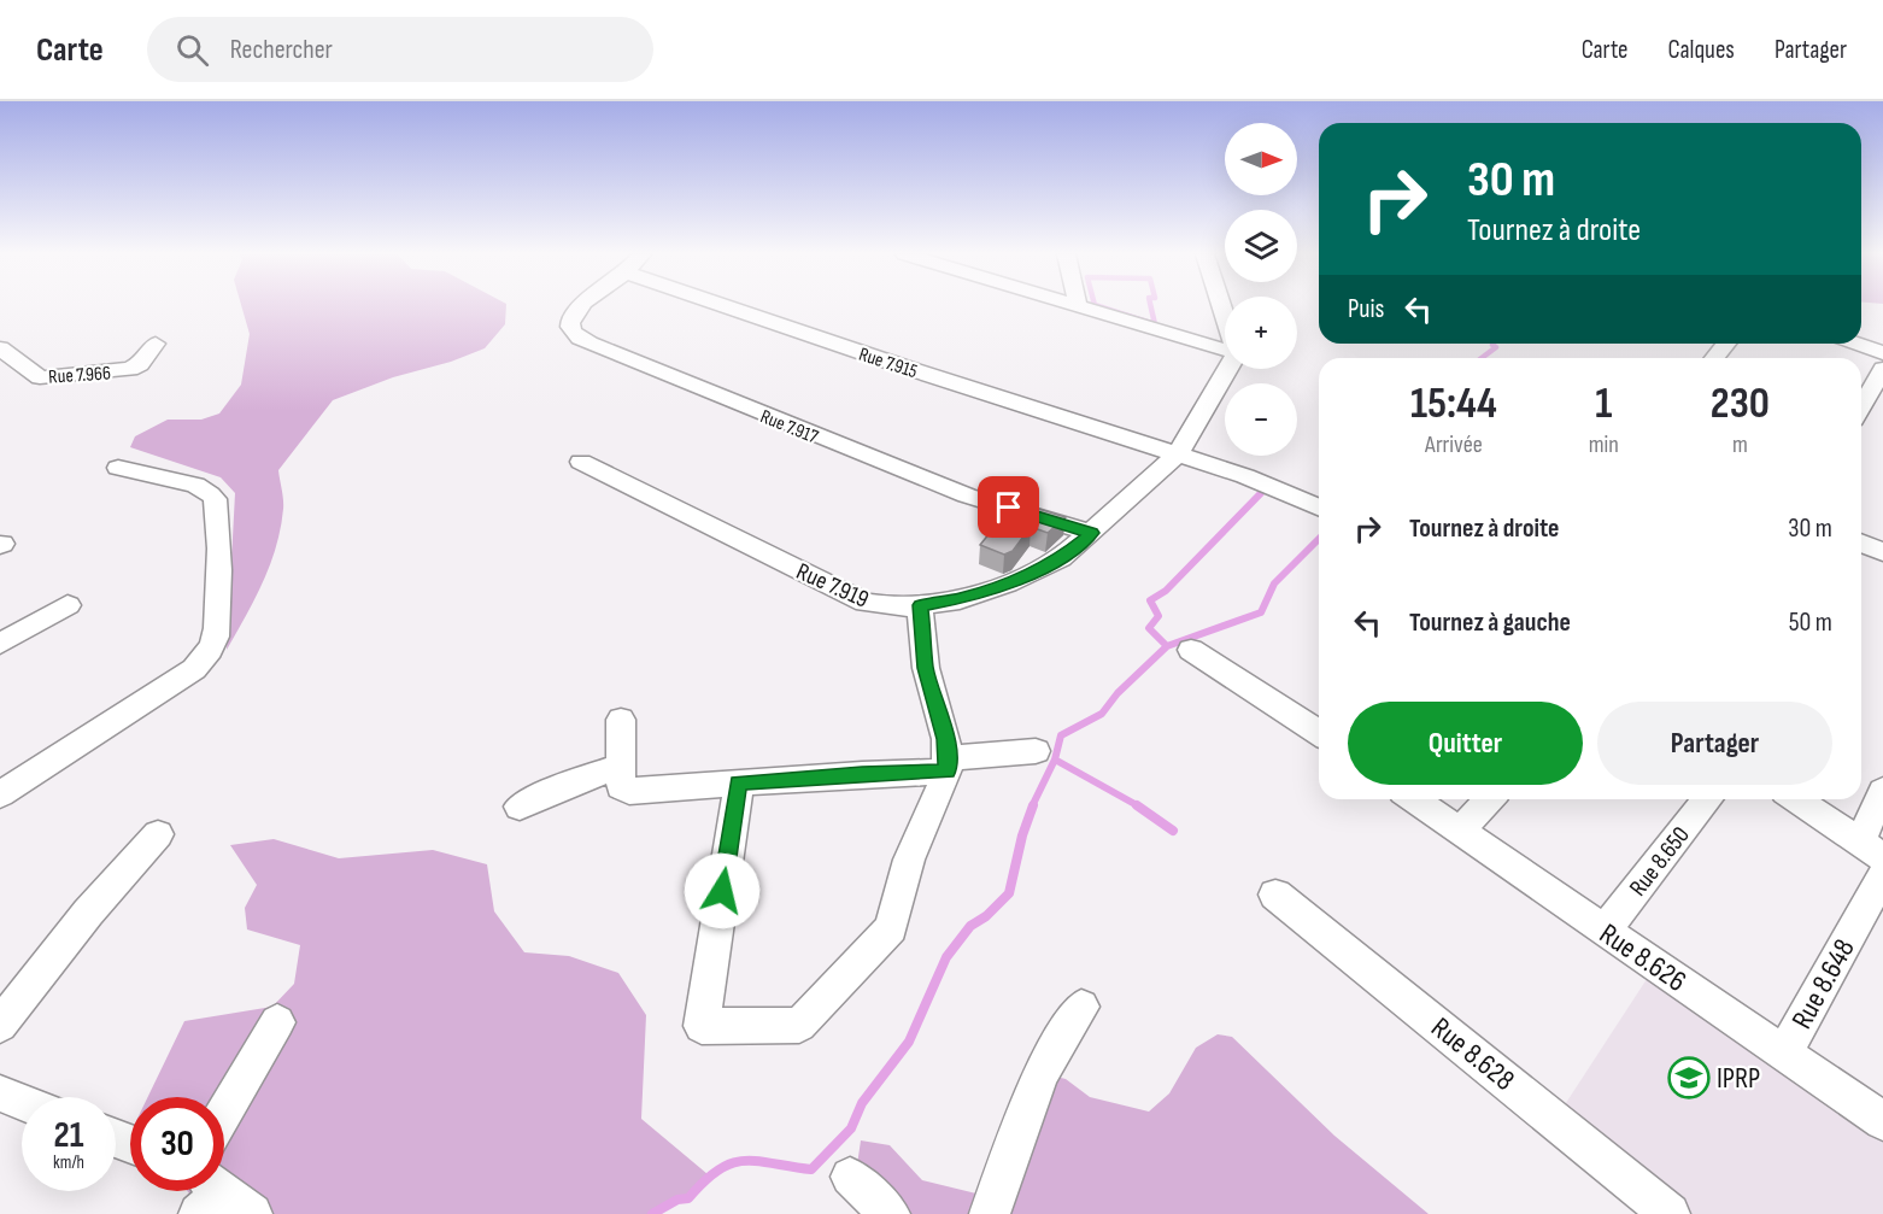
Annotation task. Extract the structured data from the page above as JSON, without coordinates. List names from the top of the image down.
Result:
{
  "streets": {
    "street": [
      "Rue 7.915",
      "Rue 7.966",
      "Rue 7.917",
      "Rue 7.919",
      "Rue 8.650",
      "Rue 8.626",
      "Rue 8.648",
      "Rue 8.628"
    ]
  },
  "crossings": [
    ["Rue 7.915", "Rue 7.919"],
    ["Rue 7.917", "Rue 7.919"],
    ["Rue 8.650", "Rue 8.626"],
    ["Rue 8.626", "Rue 8.648"]
  ],
  "places": {
    "school or university": ["IPRP"]
  },
  "north": "right",
  "page": {
    "header": "Carte",
    "search": "Rechercher",
    "nav": ["Carte", "Calques", "Partager"],
    "map_buttons": ["+", "−"],
    "turn": ["30 m", "Tournez à droite"],
    "then": "Puis",
    "eta": [
      "15:44",
      "Arrivée",
      "1",
      "min",
      "230",
      "m"
    ],
    "list": [
      {
        "name": "Tournez à droite",
        "value": "30 m"
      },
      {
        "name": "Tournez à gauche",
        "value": "50 m"
      }
    ],
    "buttons": ["Quitter", "Partager"],
    "speed": "21 km/h",
    "limit": "30"
  }
}
